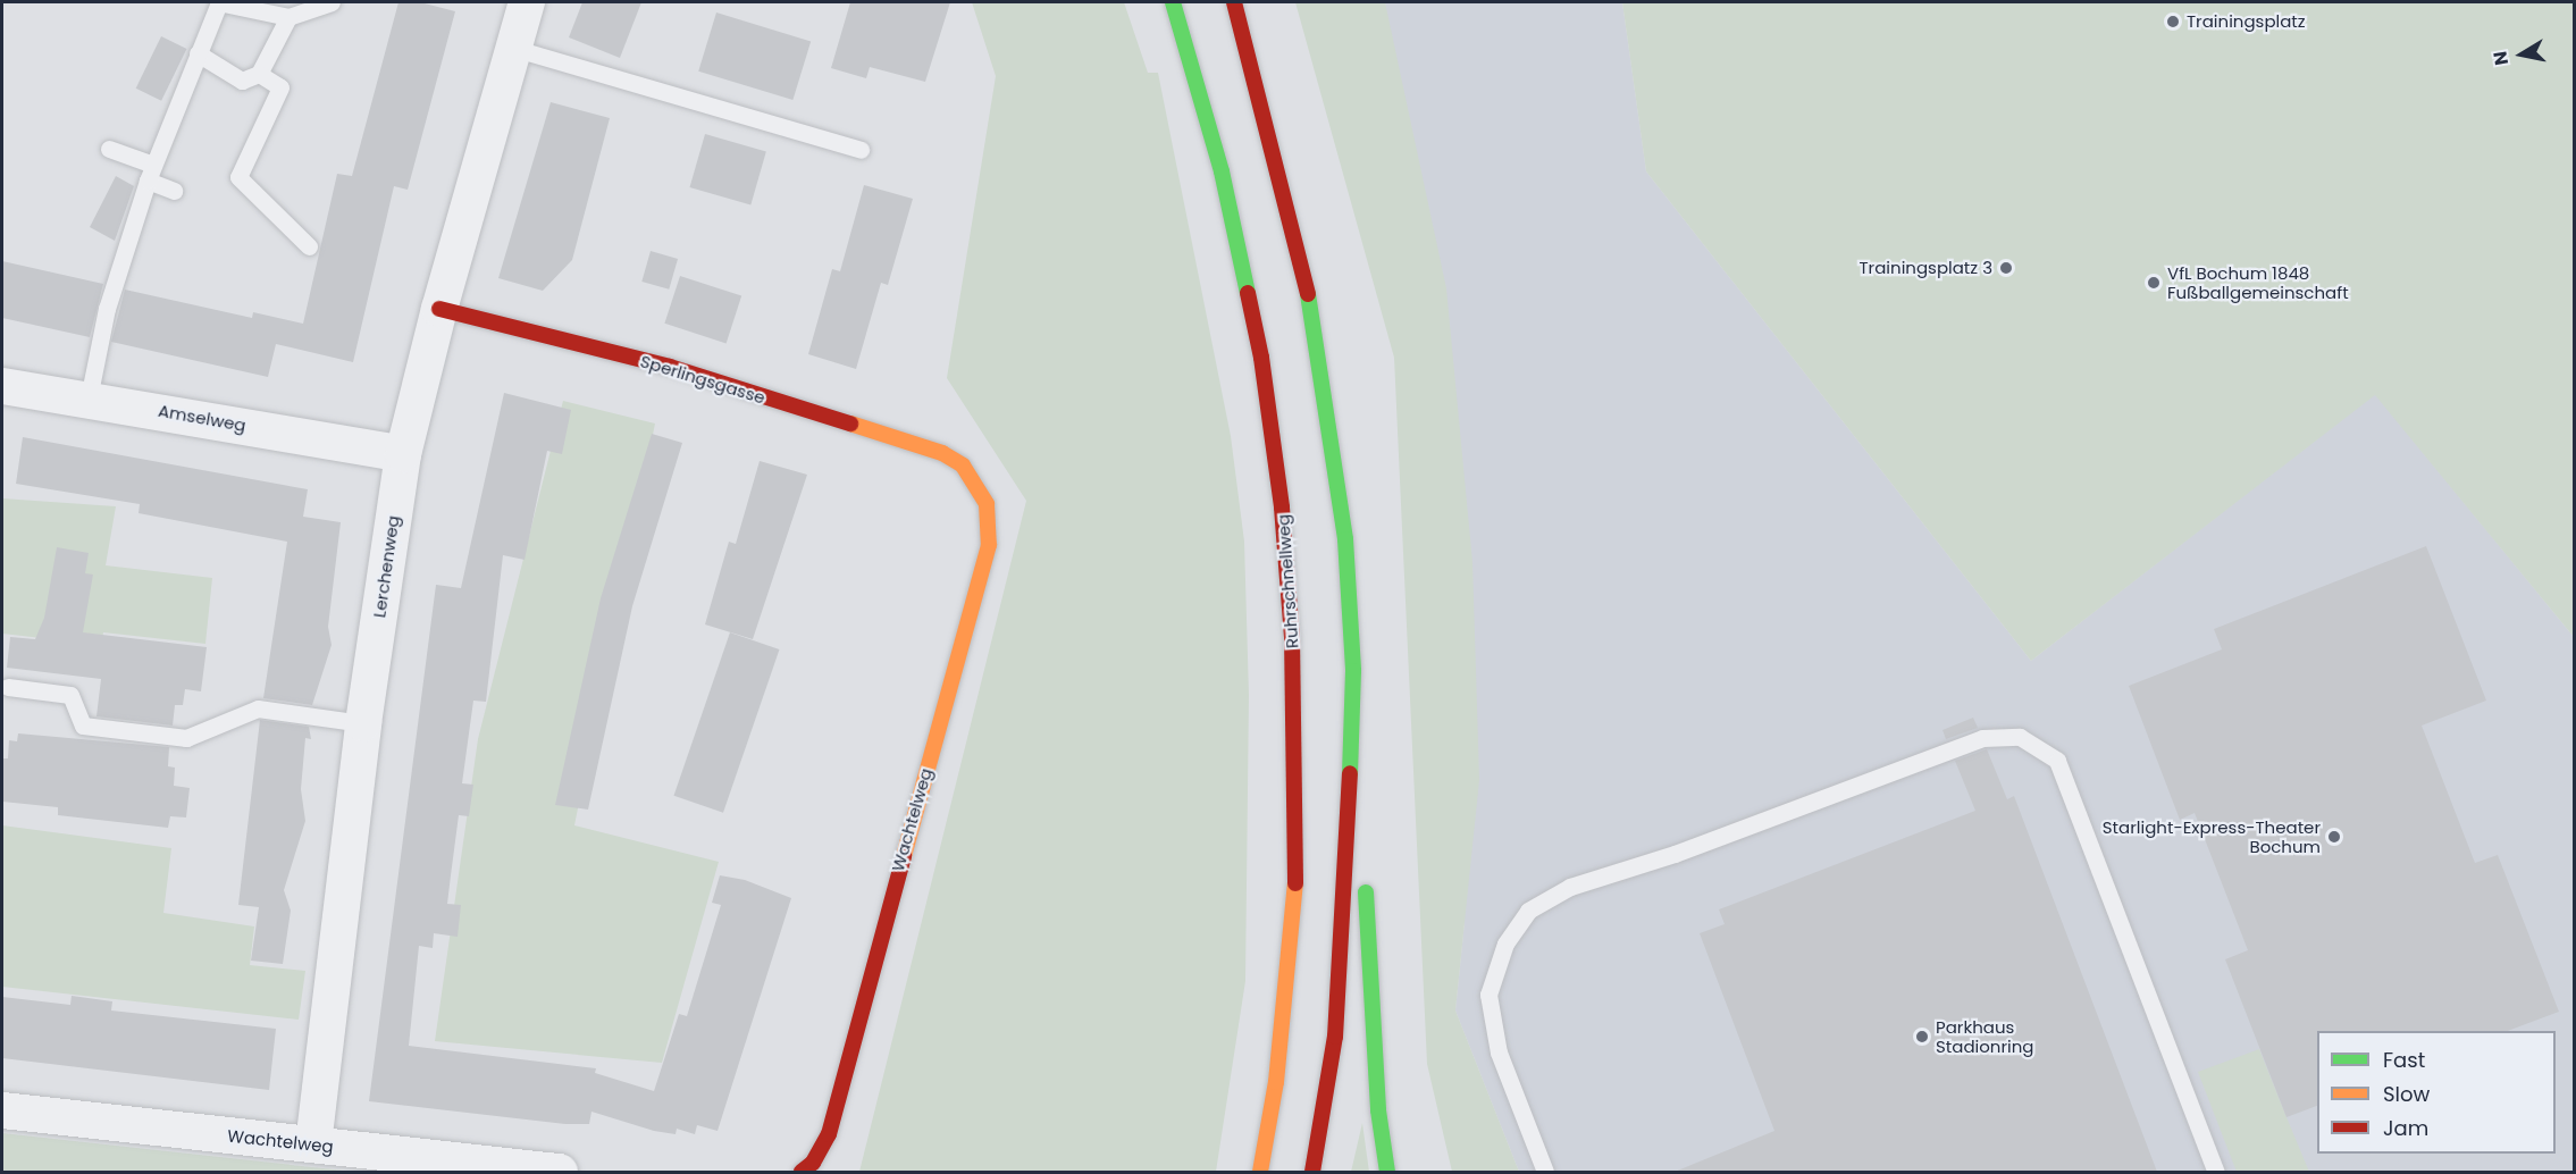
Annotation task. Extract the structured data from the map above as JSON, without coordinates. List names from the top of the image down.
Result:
{
  "streets": {
    "main road": ["Sperlingsgasse", "Ruhrschnellweg", "Wachtelweg"],
    "street": ["Amselweg", "Lerchenweg"]
  },
  "crossings": [
    ["Sperlingsgasse", "Lerchenweg"],
    ["Sperlingsgasse", "Wachtelweg"],
    ["Amselweg", "Lerchenweg"],
    ["Lerchenweg", "Wachtelweg"]
  ],
  "places": [
    "Trainingsplatz",
    "Trainingsplatz 3",
    "VfL Bochum 1848 Fußballgemeinschaft",
    "Starlight-Express-Theater Bochum",
    "Parkhaus Stadionring"
  ],
  "legend": ["Fast", "Slow", "Jam"],
  "north": "left"
}
